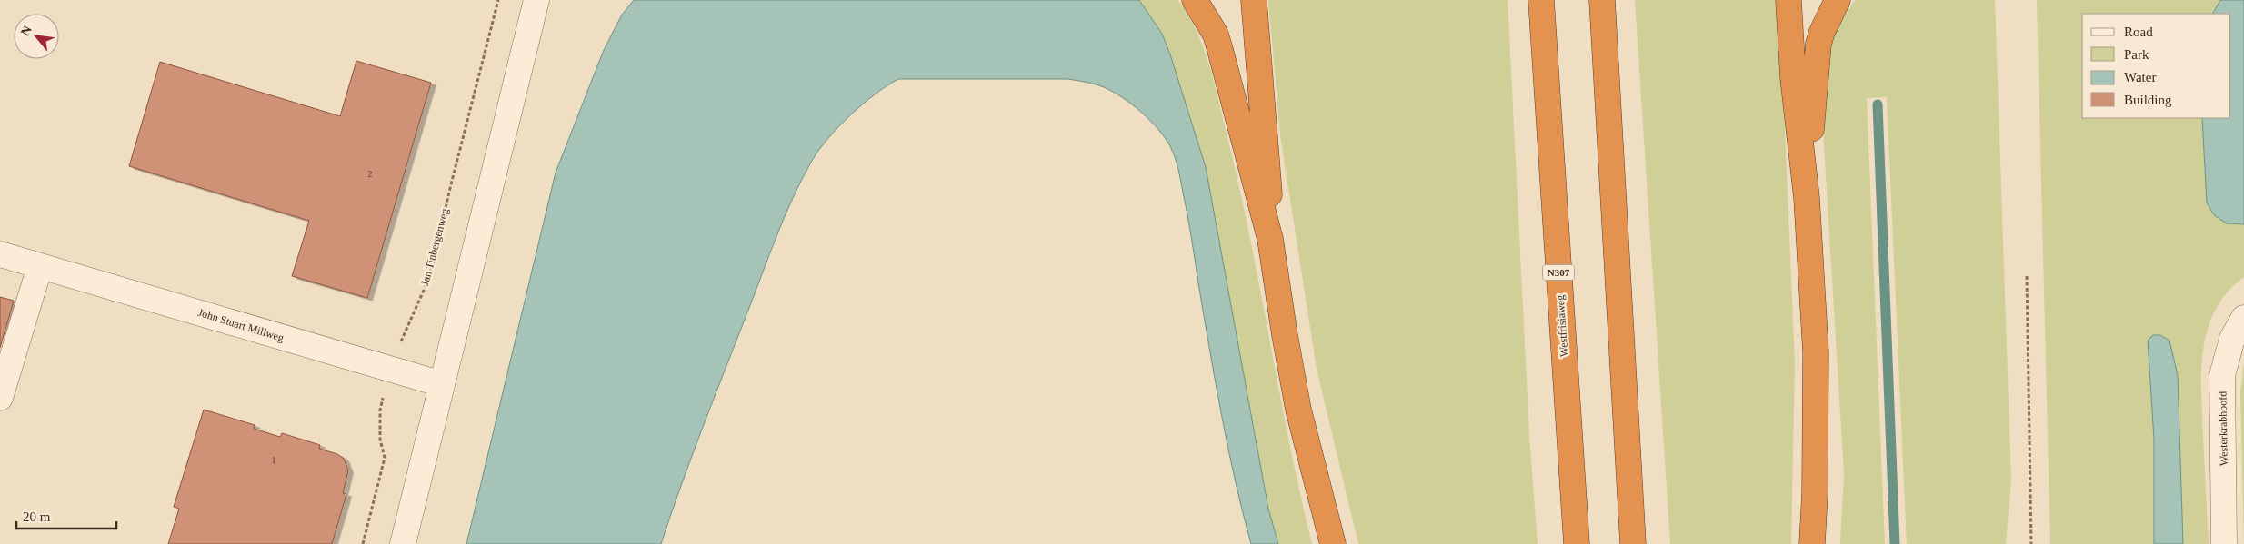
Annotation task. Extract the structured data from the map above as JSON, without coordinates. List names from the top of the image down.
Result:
{
  "streets": {
    "highway": ["N307", "Westfrisiaweg"],
    "street": ["John Stuart Millweg", "Westerkrabhoofd"],
    "path": ["Jan Tinbergenweg"]
  },
  "crossings": [
    ["Jan Tinbergenweg", "John Stuart Millweg"]
  ],
  "house_numbers": ["2", "1"],
  "legend": [
    "Road",
    "Park",
    "Water",
    "Building"
  ],
  "scale_bar": "20 m",
  "north": "top left"
}
